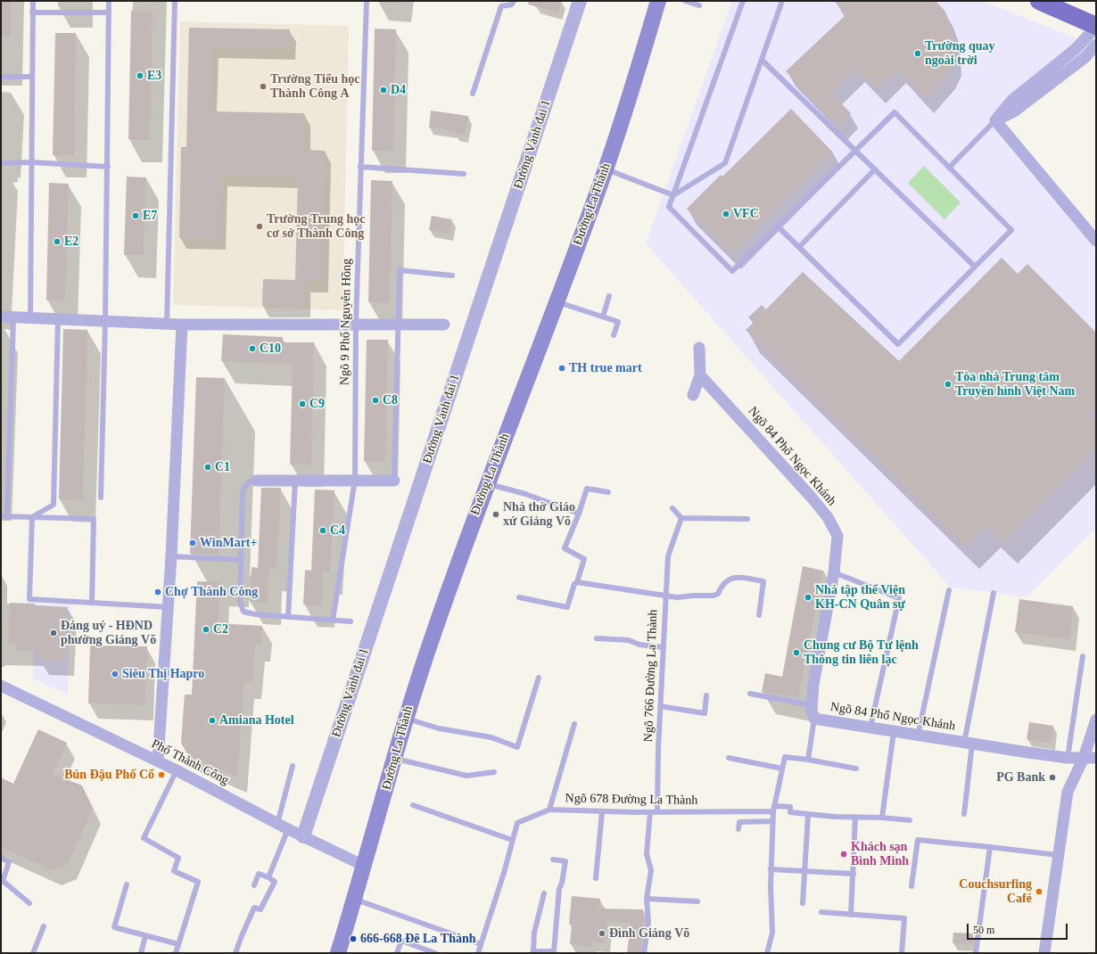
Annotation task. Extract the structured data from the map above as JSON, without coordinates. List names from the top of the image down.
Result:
{
  "streets": {
    "main road": ["Đường La Thành"],
    "street": ["Đường Vành đai 1", "Ngõ 84 Phố Ngọc Khánh", "Phố Thành Công"],
    "lane": ["Ngõ 9 Phố Nguyên Hồng", "Ngõ 766 Đường La Thành", "Ngõ 678 Đường La Thành"]
  },
  "crossings": [
    ["Đường Vành đai 1", "Phố Thành Công"],
    ["Đường La Thành", "Phố Thành Công"],
    ["Ngõ 766 Đường La Thành", "Ngõ 678 Đường La Thành"]
  ],
  "places": [
    "Trường quay ngoài trời",
    "E3",
    "Trường Tiểu học Thành Công A",
    "D4",
    "VFC",
    "E7",
    "Trường Trung học cơ sở Thành Công",
    "E2",
    "C10",
    "TH true mart",
    "Tòa nhà Trung tâm Truyền hình Việt Nam",
    "C8",
    "C9",
    "C1",
    "Nhà thờ Giáo xứ Giảng Võ",
    "C4",
    "WinMart+",
    "Chợ Thành Công",
    "Nhà tập thể Viện KH-CN Quân sự",
    "C2",
    "Đảng uỷ - HĐND phường Giảng Võ",
    "Chung cư Bộ Tư lệnh Thông tin liên lạc",
    "Siêu Thị Hapro",
    "Amiana Hotel",
    "Bún Đậu Phố Cổ",
    "PG Bank",
    "Khách sạn Bình Minh",
    "Couchsurfing Café",
    "Đình Giảng Võ",
    "666-668 Đê La Thành"
  ],
  "scale_bar": "50 m"
}
